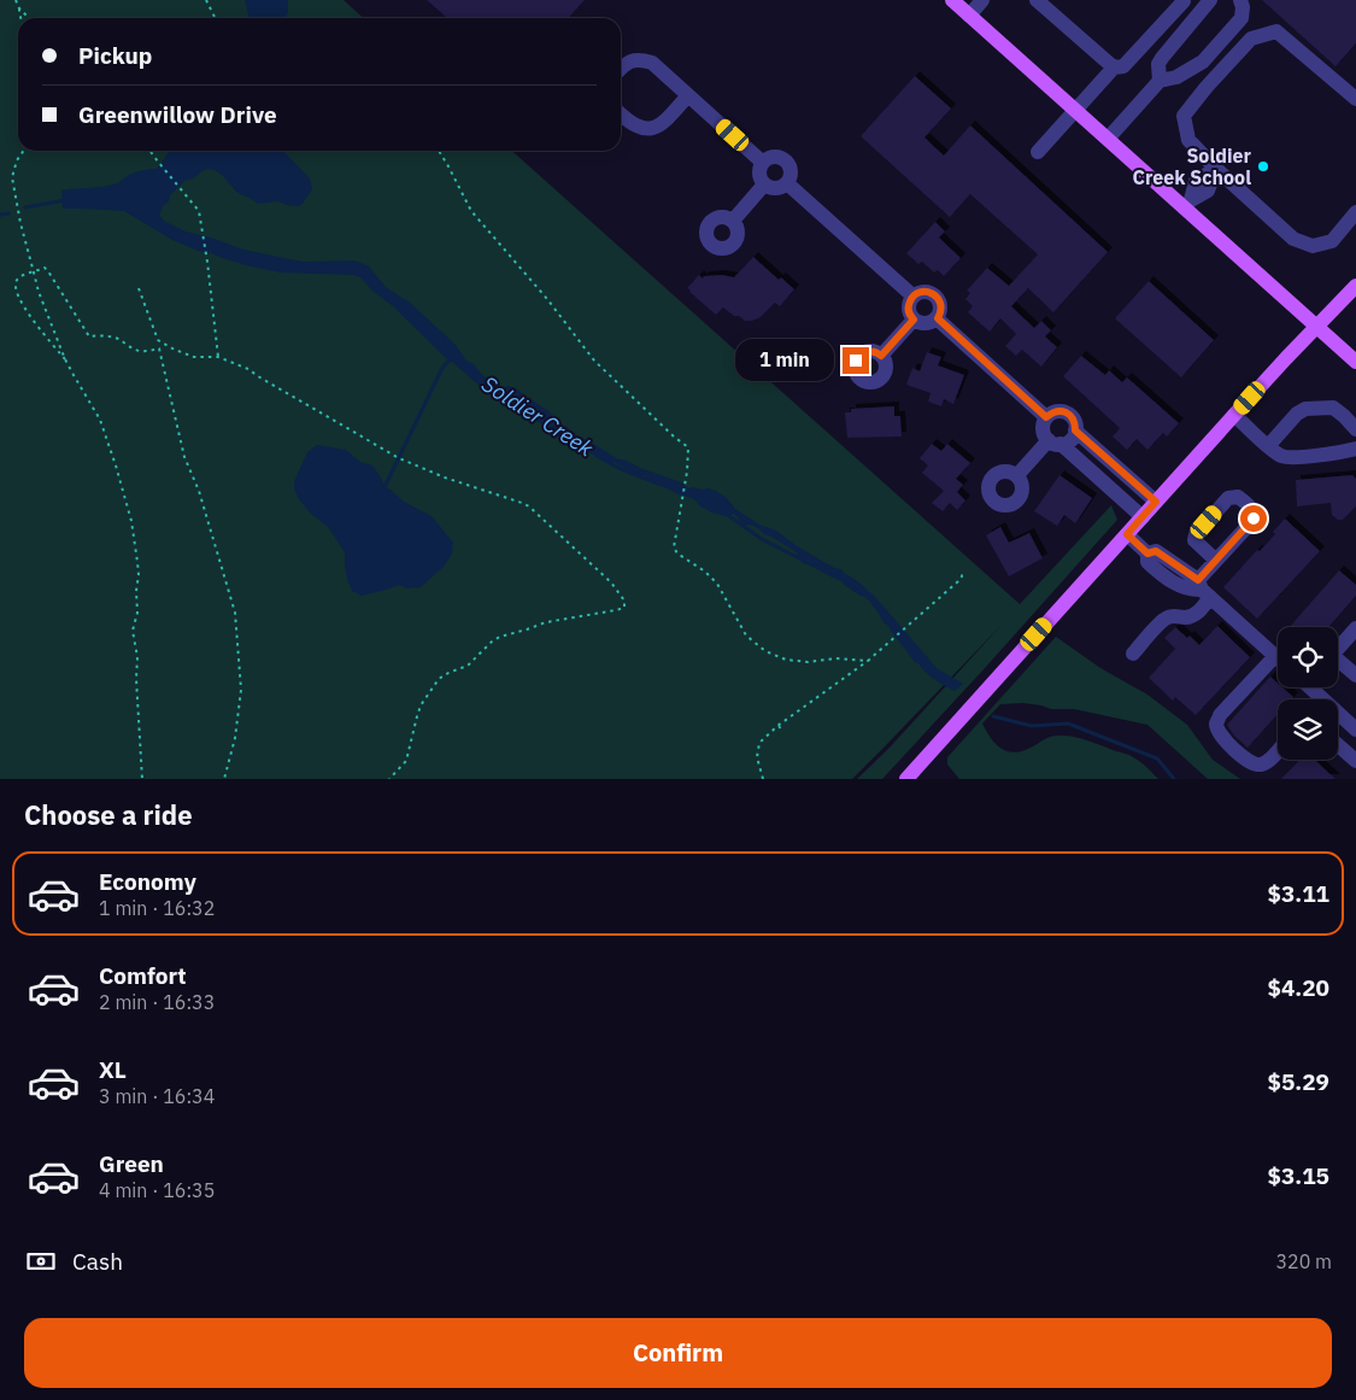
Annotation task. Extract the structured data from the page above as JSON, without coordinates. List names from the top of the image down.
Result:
{
  "water": ["Soldier Creek"],
  "places": ["Soldier Creek School"],
  "page": {
    "banner": ["Pickup", "Greenwillow Drive"],
    "bubble": "1 min",
    "heading": "Choose a ride",
    "list": [
      {
        "name": "Economy",
        "note": "1 min · 16:32",
        "value": "$3.11"
      },
      {
        "name": "Comfort",
        "note": "2 min · 16:33",
        "value": "$4.20"
      },
      {
        "name": "XL",
        "note": "3 min · 16:34",
        "value": "$5.29"
      },
      {
        "name": "Green",
        "note": "4 min · 16:35",
        "value": "$3.15"
      }
    ],
    "pay": ["Cash", "320 m"],
    "buttons": "Confirm"
  }
}
